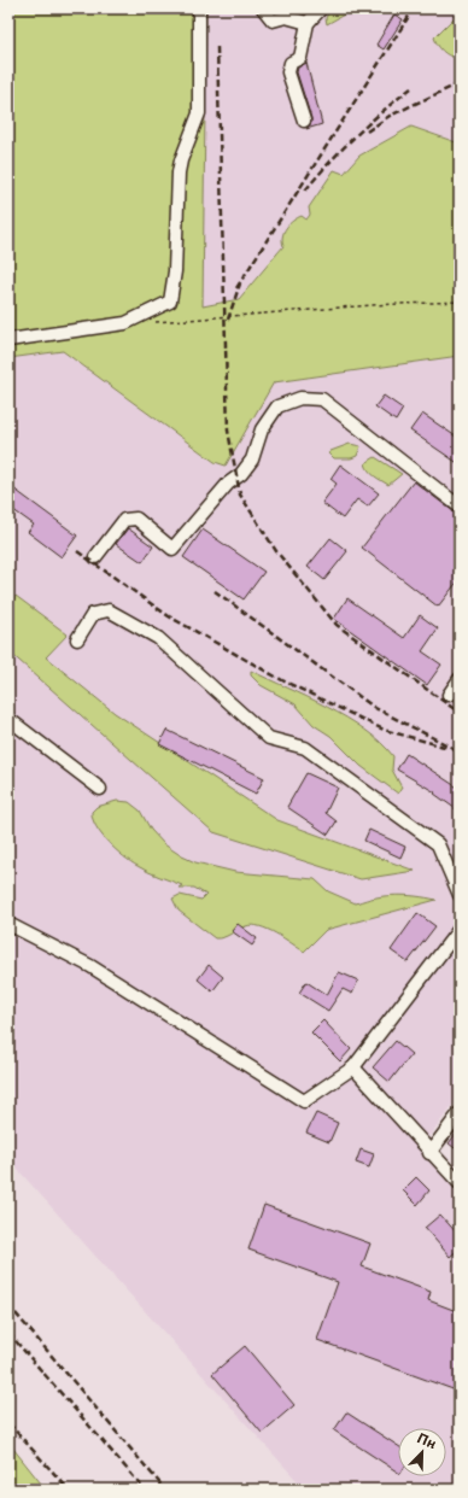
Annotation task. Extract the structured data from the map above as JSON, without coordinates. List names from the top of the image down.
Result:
{
  "north": "top right"
}
